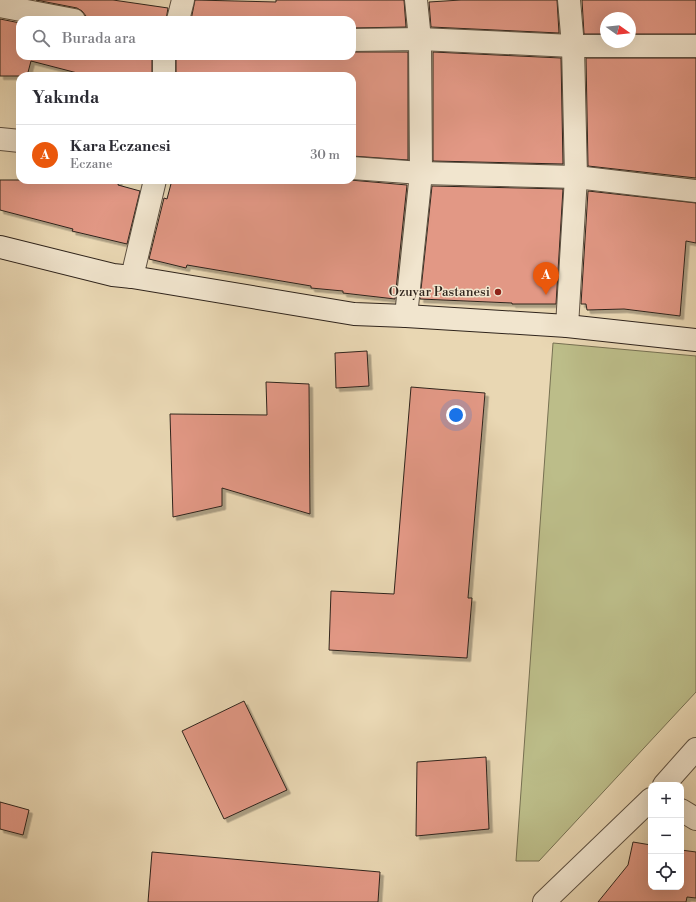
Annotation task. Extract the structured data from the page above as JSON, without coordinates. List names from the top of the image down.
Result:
{
  "places": ["Ozuyar Pastanesi"],
  "north": "right",
  "page": {
    "search": "Burada ara",
    "heading": "Yakında",
    "list": [
      {
        "mark": "A",
        "name": "Kara Eczanesi",
        "note": "Eczane",
        "value": "30 m"
      }
    ],
    "pins": "A",
    "map_buttons": ["+", "−"]
  }
}
